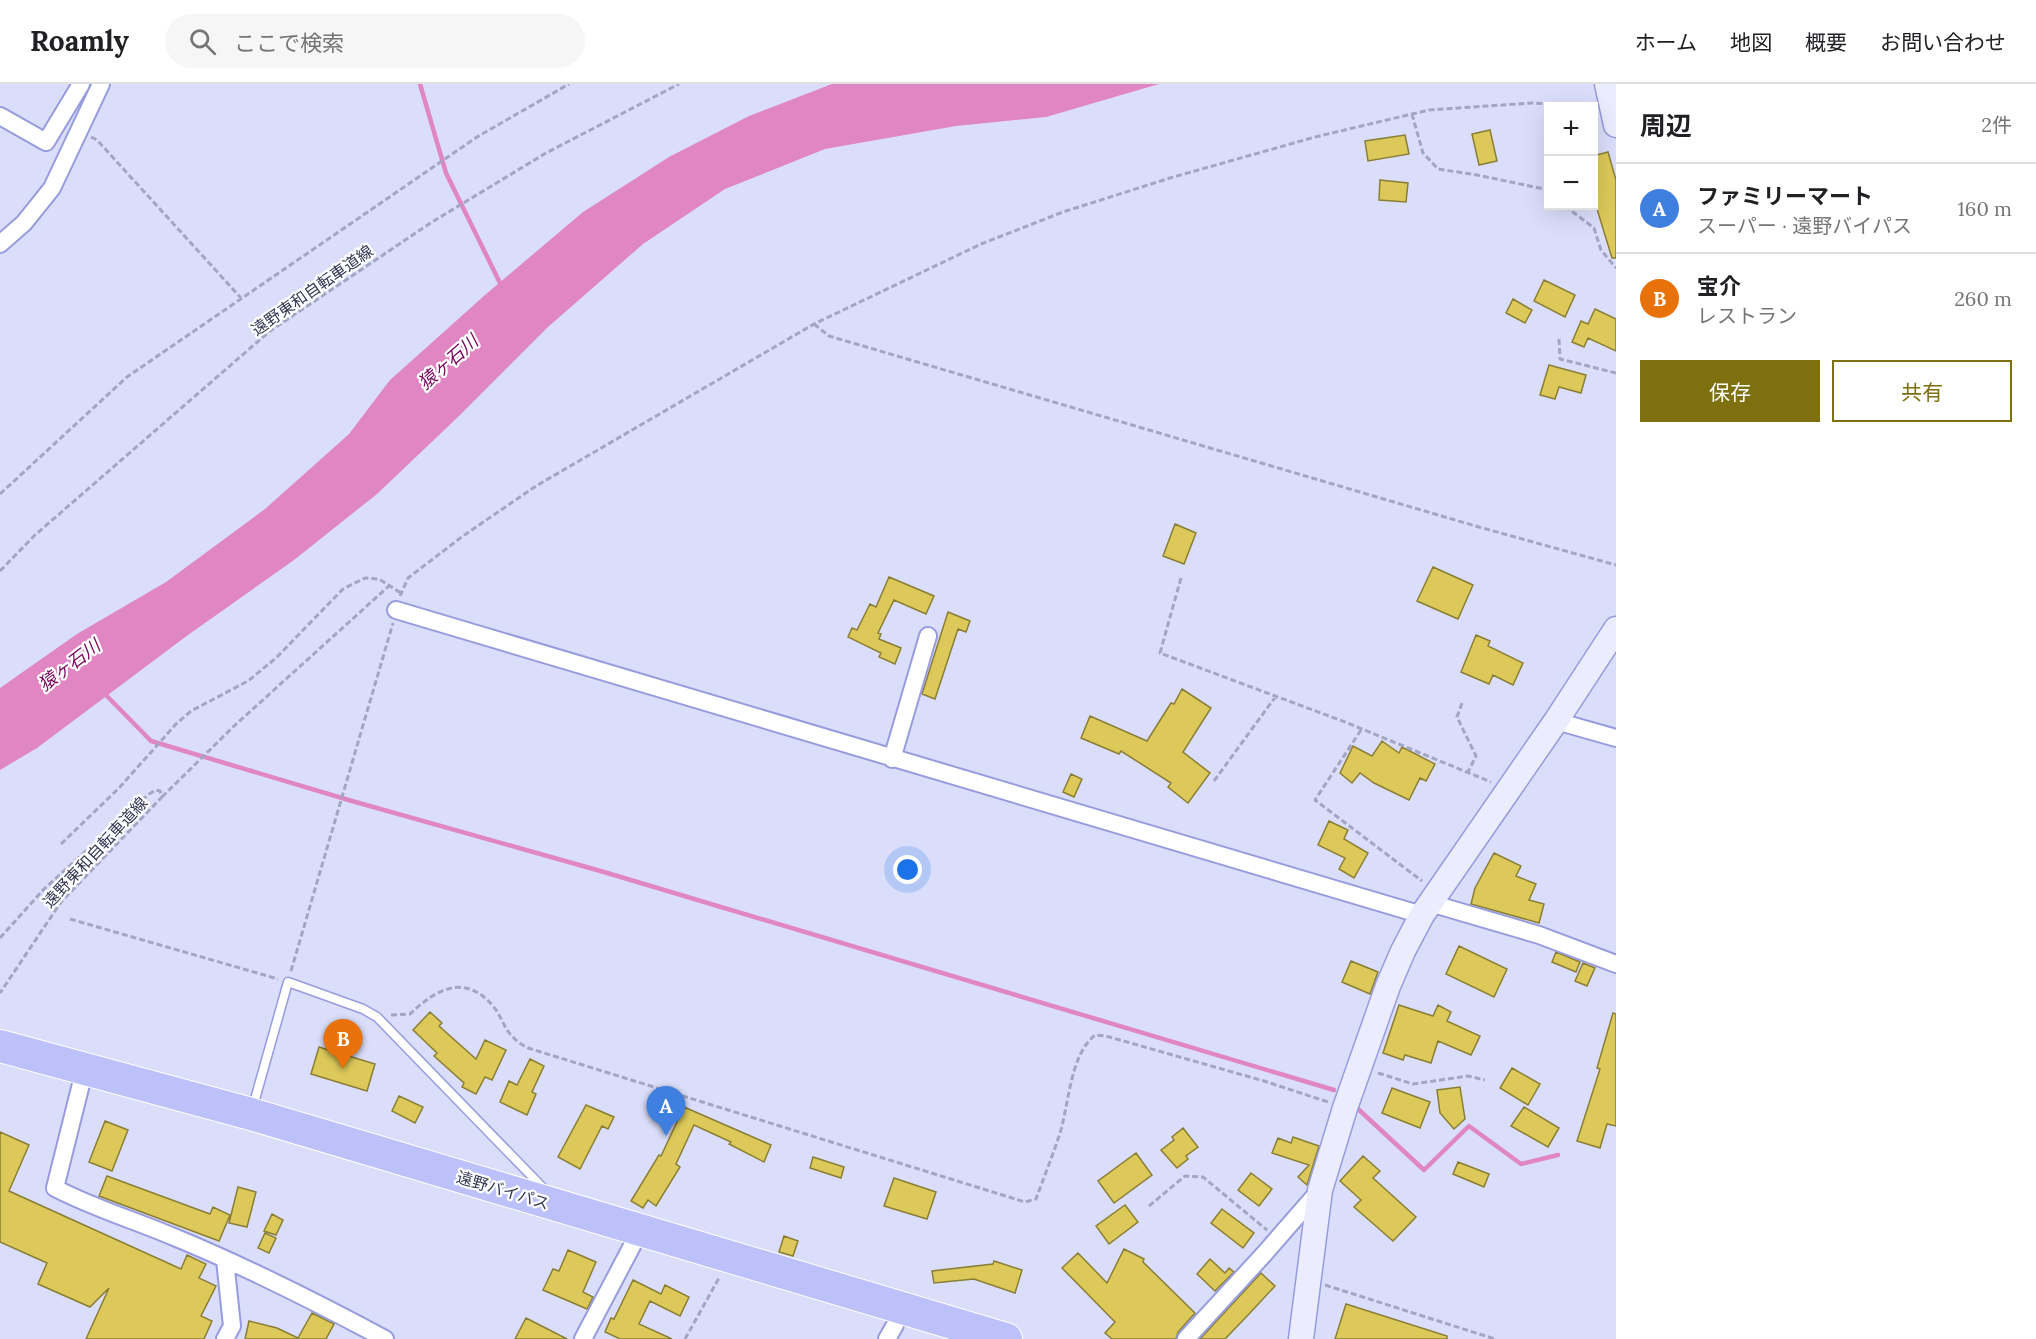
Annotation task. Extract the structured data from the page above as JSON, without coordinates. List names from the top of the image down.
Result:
{
  "streets": {
    "highway": ["遠野バイパス"],
    "path": ["遠野東和自転車道線"]
  },
  "water": ["猿ヶ石川"],
  "page": {
    "header": "Roamly",
    "search": "ここで検索",
    "nav": [
      "ホーム",
      "地図",
      "概要",
      "お問い合わせ"
    ],
    "heading": ["周辺", "2件"],
    "map_buttons": ["+", "−"],
    "list": [
      {
        "mark": "A",
        "name": "ファミリーマート",
        "note": "スーパー · 遠野バイパス",
        "value": "160 m"
      },
      {
        "mark": "B",
        "name": "宝介",
        "note": "レストラン",
        "value": "260 m"
      }
    ],
    "buttons": ["保存", "共有"],
    "pins": ["B", "A"]
  }
}
